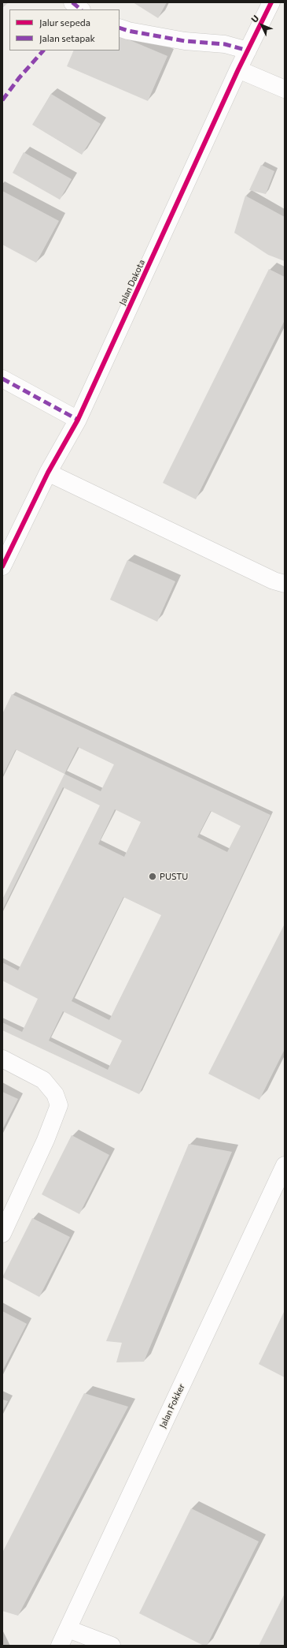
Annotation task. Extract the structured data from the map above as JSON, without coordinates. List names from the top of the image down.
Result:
{
  "streets": {
    "street": ["Jalan Dakota", "Jalan Fokker"]
  },
  "places": ["PUSTU"],
  "legend": ["Jalur sepeda", "Jalan setapak"],
  "north": "top left"
}
